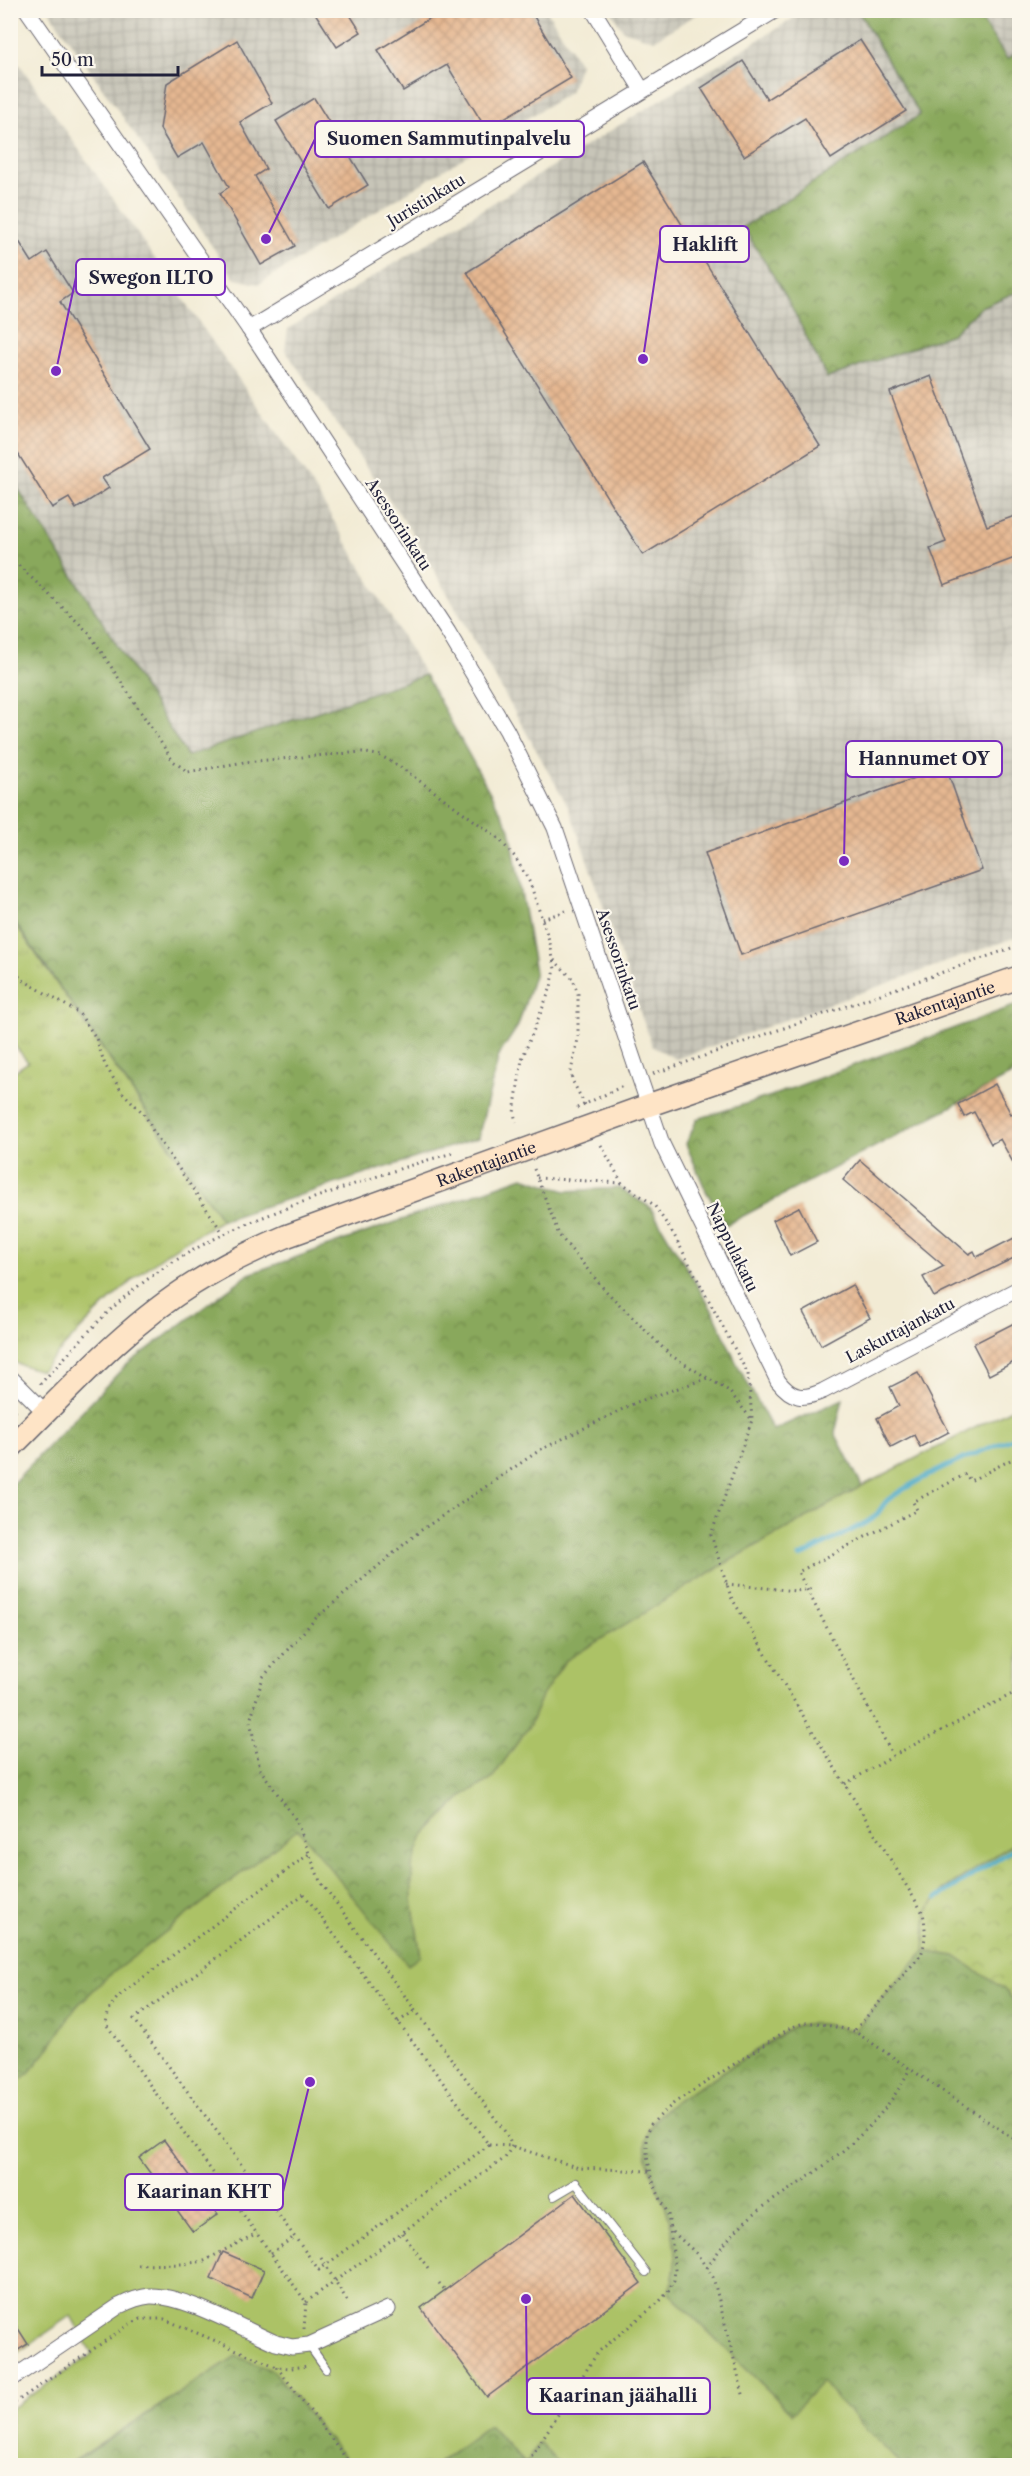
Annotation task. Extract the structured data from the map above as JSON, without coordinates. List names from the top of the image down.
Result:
{
  "streets": {
    "street": [
      "Juristinkatu",
      "Asessorinkatu",
      "Rakentajantie",
      "Nappulakatu",
      "Laskuttajankatu"
    ]
  },
  "crossings": [
    ["Juristinkatu", "Asessorinkatu"],
    ["Asessorinkatu", "Rakentajantie"],
    ["Asessorinkatu", "Nappulakatu"],
    ["Rakentajantie", "Nappulakatu"],
    ["Nappulakatu", "Laskuttajankatu"]
  ],
  "places": [
    "Suomen Sammutinpalvelu",
    "Haklift",
    "Swegon ILTO",
    "Hannumet OY",
    "Kaarinan KHT",
    "Kaarinan jäähalli"
  ],
  "scale_bar": "50 m"
}
